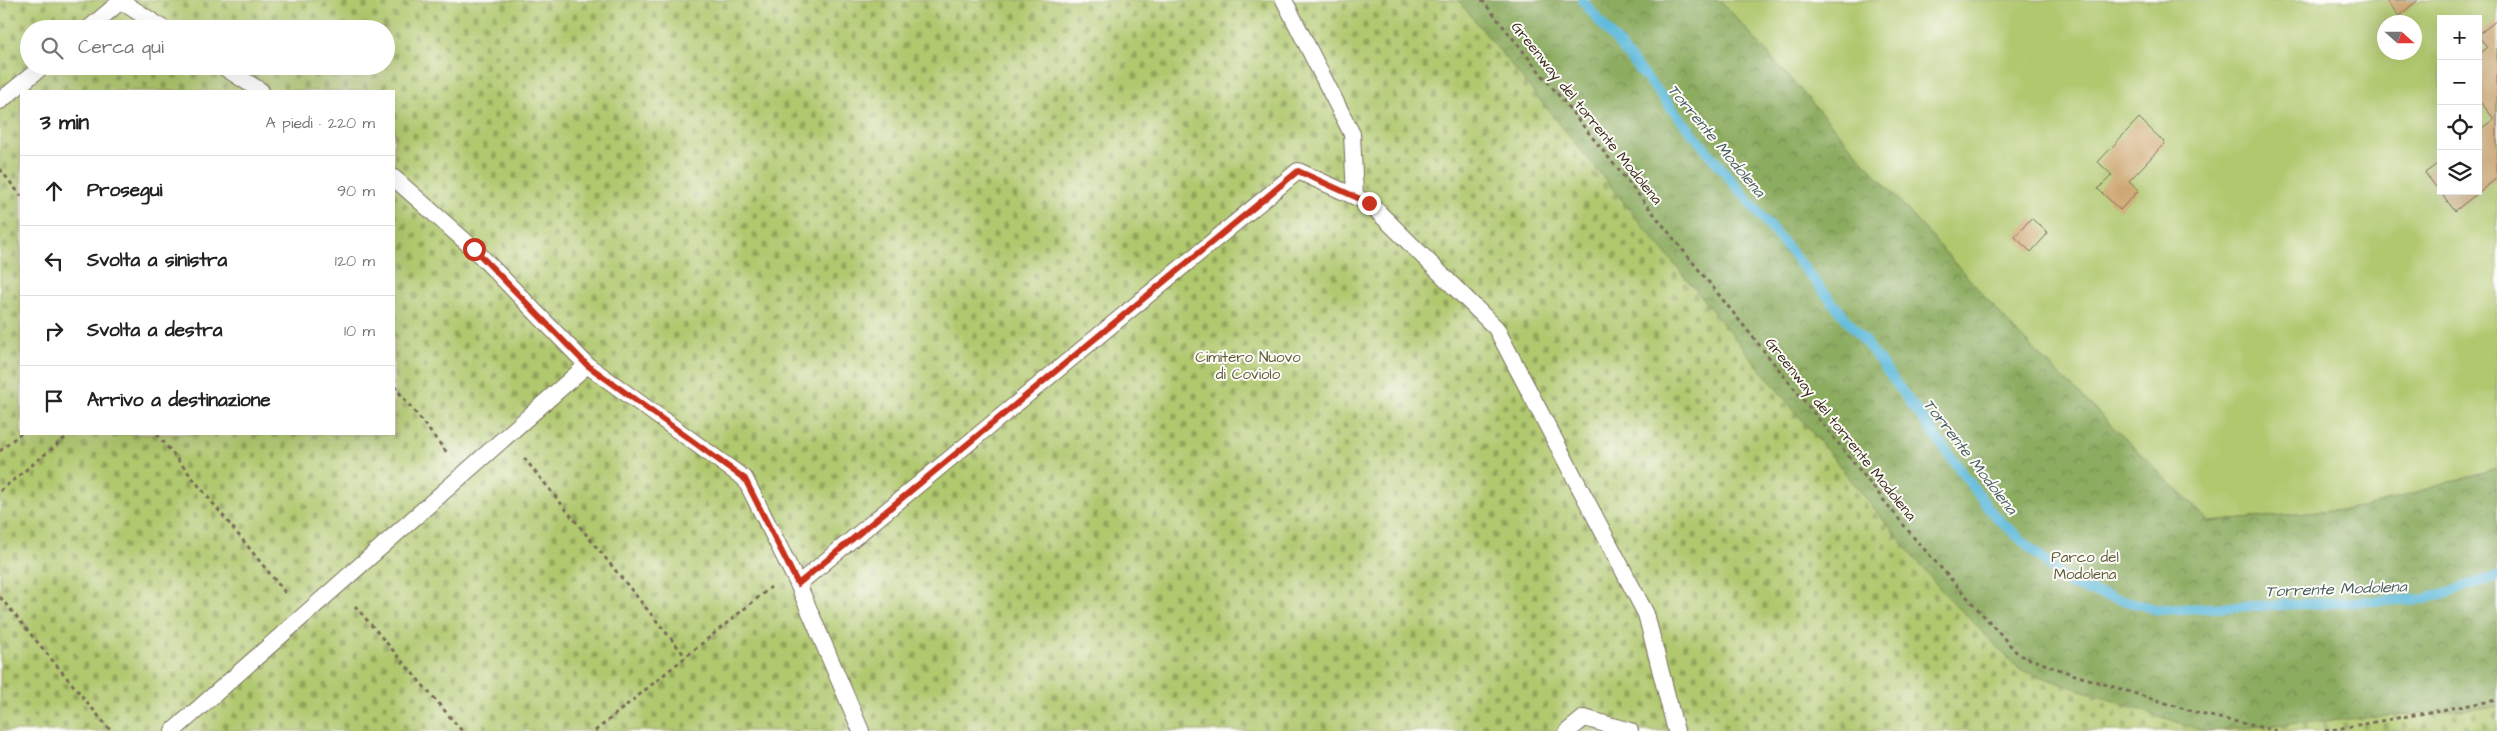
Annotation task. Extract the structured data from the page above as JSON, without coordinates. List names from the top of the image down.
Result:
{
  "streets": {
    "path": ["Greenway del torrente Modolena"]
  },
  "water": ["Torrente Modolena"],
  "parks": ["Cimitero Nuovo di Coviolo", "Parco del Modolena"],
  "north": "right",
  "page": {
    "map_buttons": ["+", "−"],
    "search": "Cerca qui",
    "heading": ["3 min", "A piedi · 220 m"],
    "list": [
      ["Prosegui", "90 m"],
      ["Svolta a sinistra", "120 m"],
      ["Svolta a destra", "10 m"],
      "Arrivo a destinazione"
    ]
  }
}
